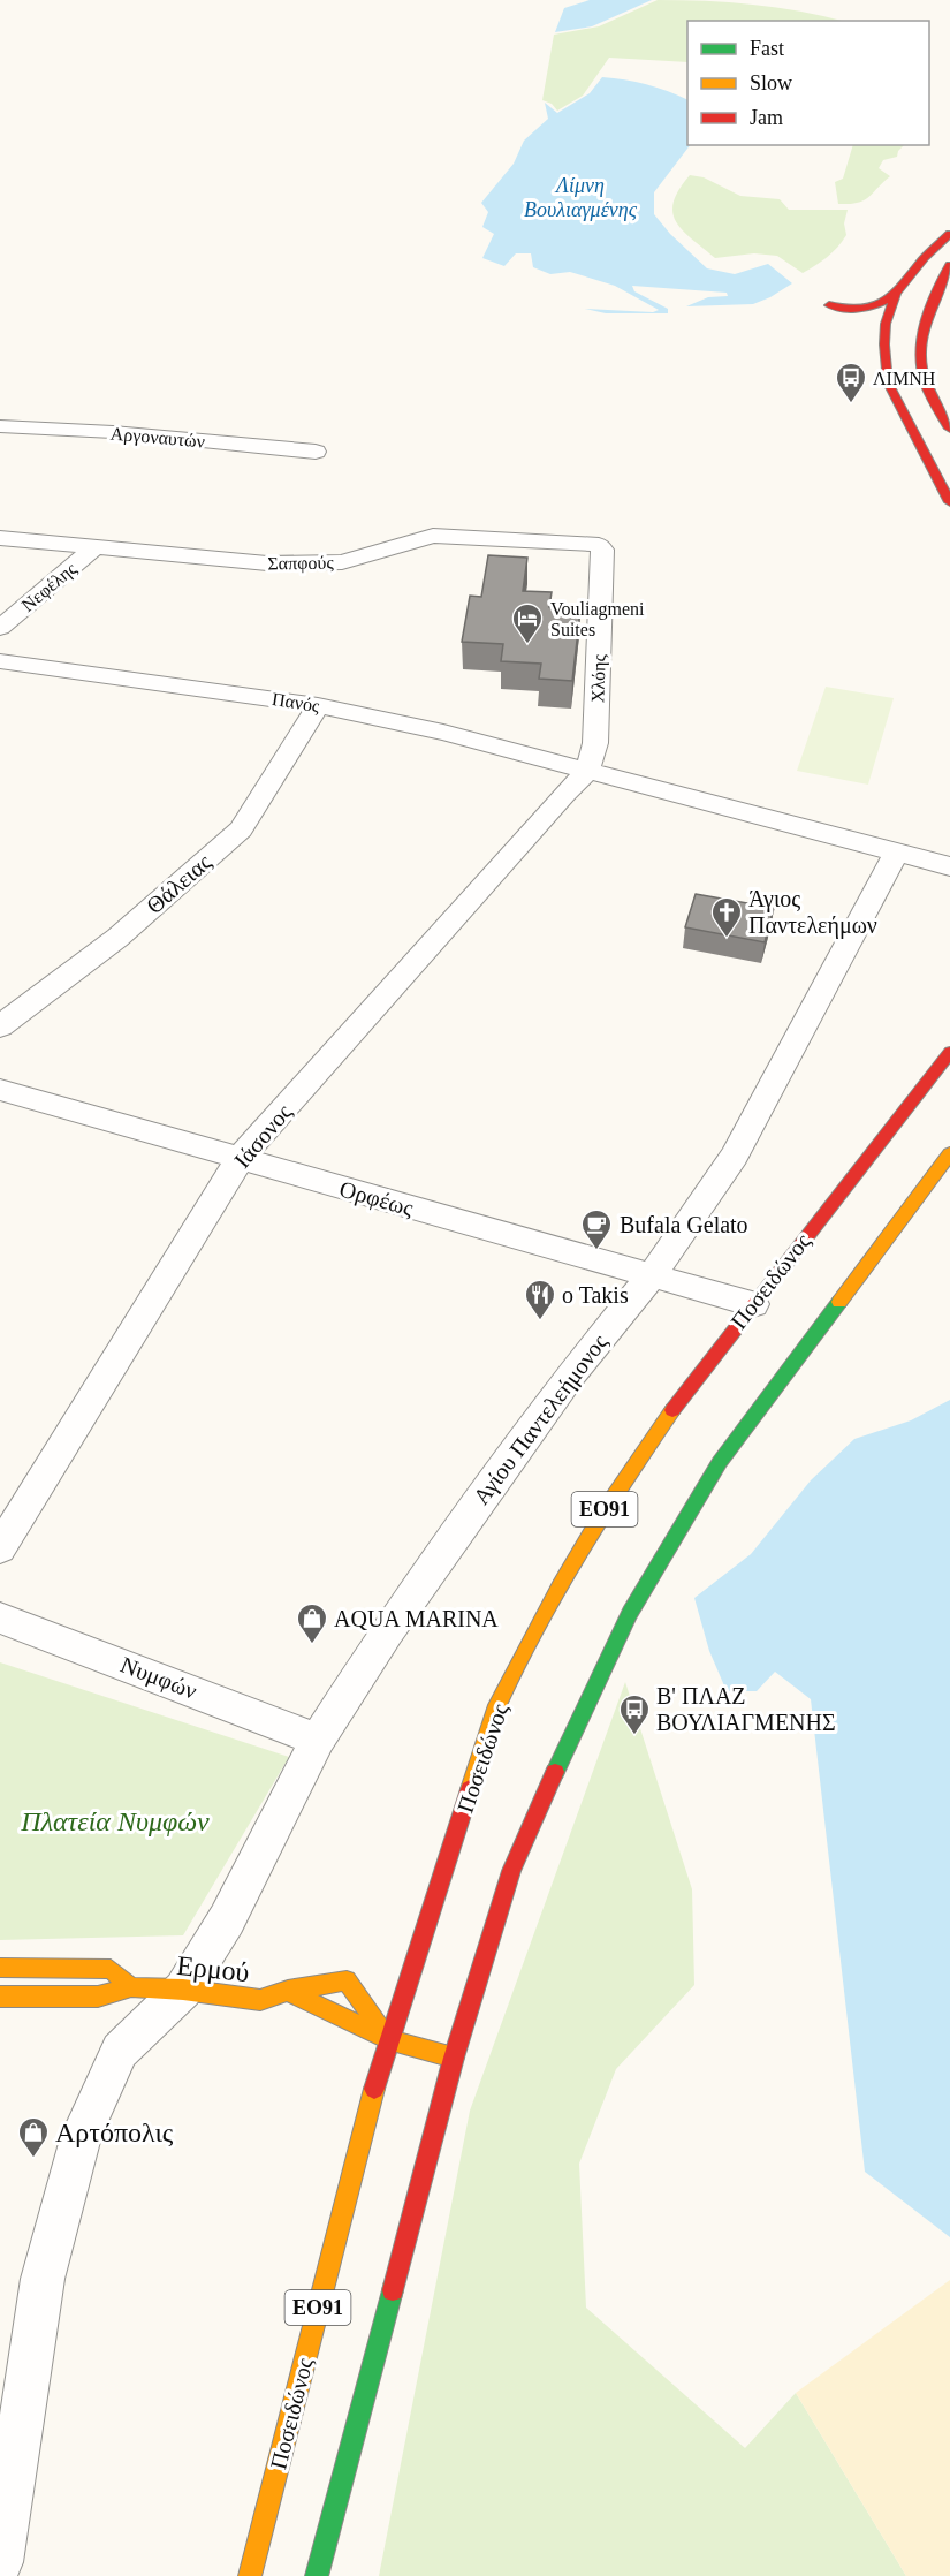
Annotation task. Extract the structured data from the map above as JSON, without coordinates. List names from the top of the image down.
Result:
{
  "streets": {
    "main road": ["Ποσειδώνος", "ΕΟ91", "Ερμού"],
    "street": [
      "Αργοναυτών",
      "Σαπφούς",
      "Νεφέλης",
      "Χλόης",
      "Πανός",
      "Θάλειας",
      "Ιάσονος",
      "Ορφέως",
      "Αγίου Παντελεήμονος",
      "Νυμφών"
    ]
  },
  "crossings": [
    ["Σαπφούς", "Νεφέλης"],
    ["Σαπφούς", "Χλόης"],
    ["Χλόης", "Πανός"],
    ["Χλόης", "Ιάσονος"],
    ["Πανός", "Θάλειας"],
    ["Πανός", "Ιάσονος"],
    ["Ιάσονος", "Ορφέως"],
    ["Ορφέως", "Ποσειδώνος"],
    ["Ορφέως", "Αγίου Παντελεήμονος"],
    ["Ποσειδώνος", "Ερμού"],
    ["Αγίου Παντελεήμονος", "Νυμφών"],
    ["Αγίου Παντελεήμονος", "Ερμού"]
  ],
  "water": ["Λίμνη Βουλιαγμένης"],
  "parks": ["Πλατεία Νυμφών"],
  "places": {
    "bus stop": ["ΛΙΜΝΗ", "Β' ΠΛΑΖ ΒΟΥΛΙΑΓΜΕΝΗΣ"],
    "hotel": ["Vouliagmeni Suites"],
    "church": ["Άγιος Παντελεήμων"],
    "cafe": ["Bufala Gelato"],
    "restaurant": ["o Takis"],
    "shop": ["AQUA MARINA", "Αρτόπολις"]
  },
  "legend": ["Fast", "Slow", "Jam"]
}
